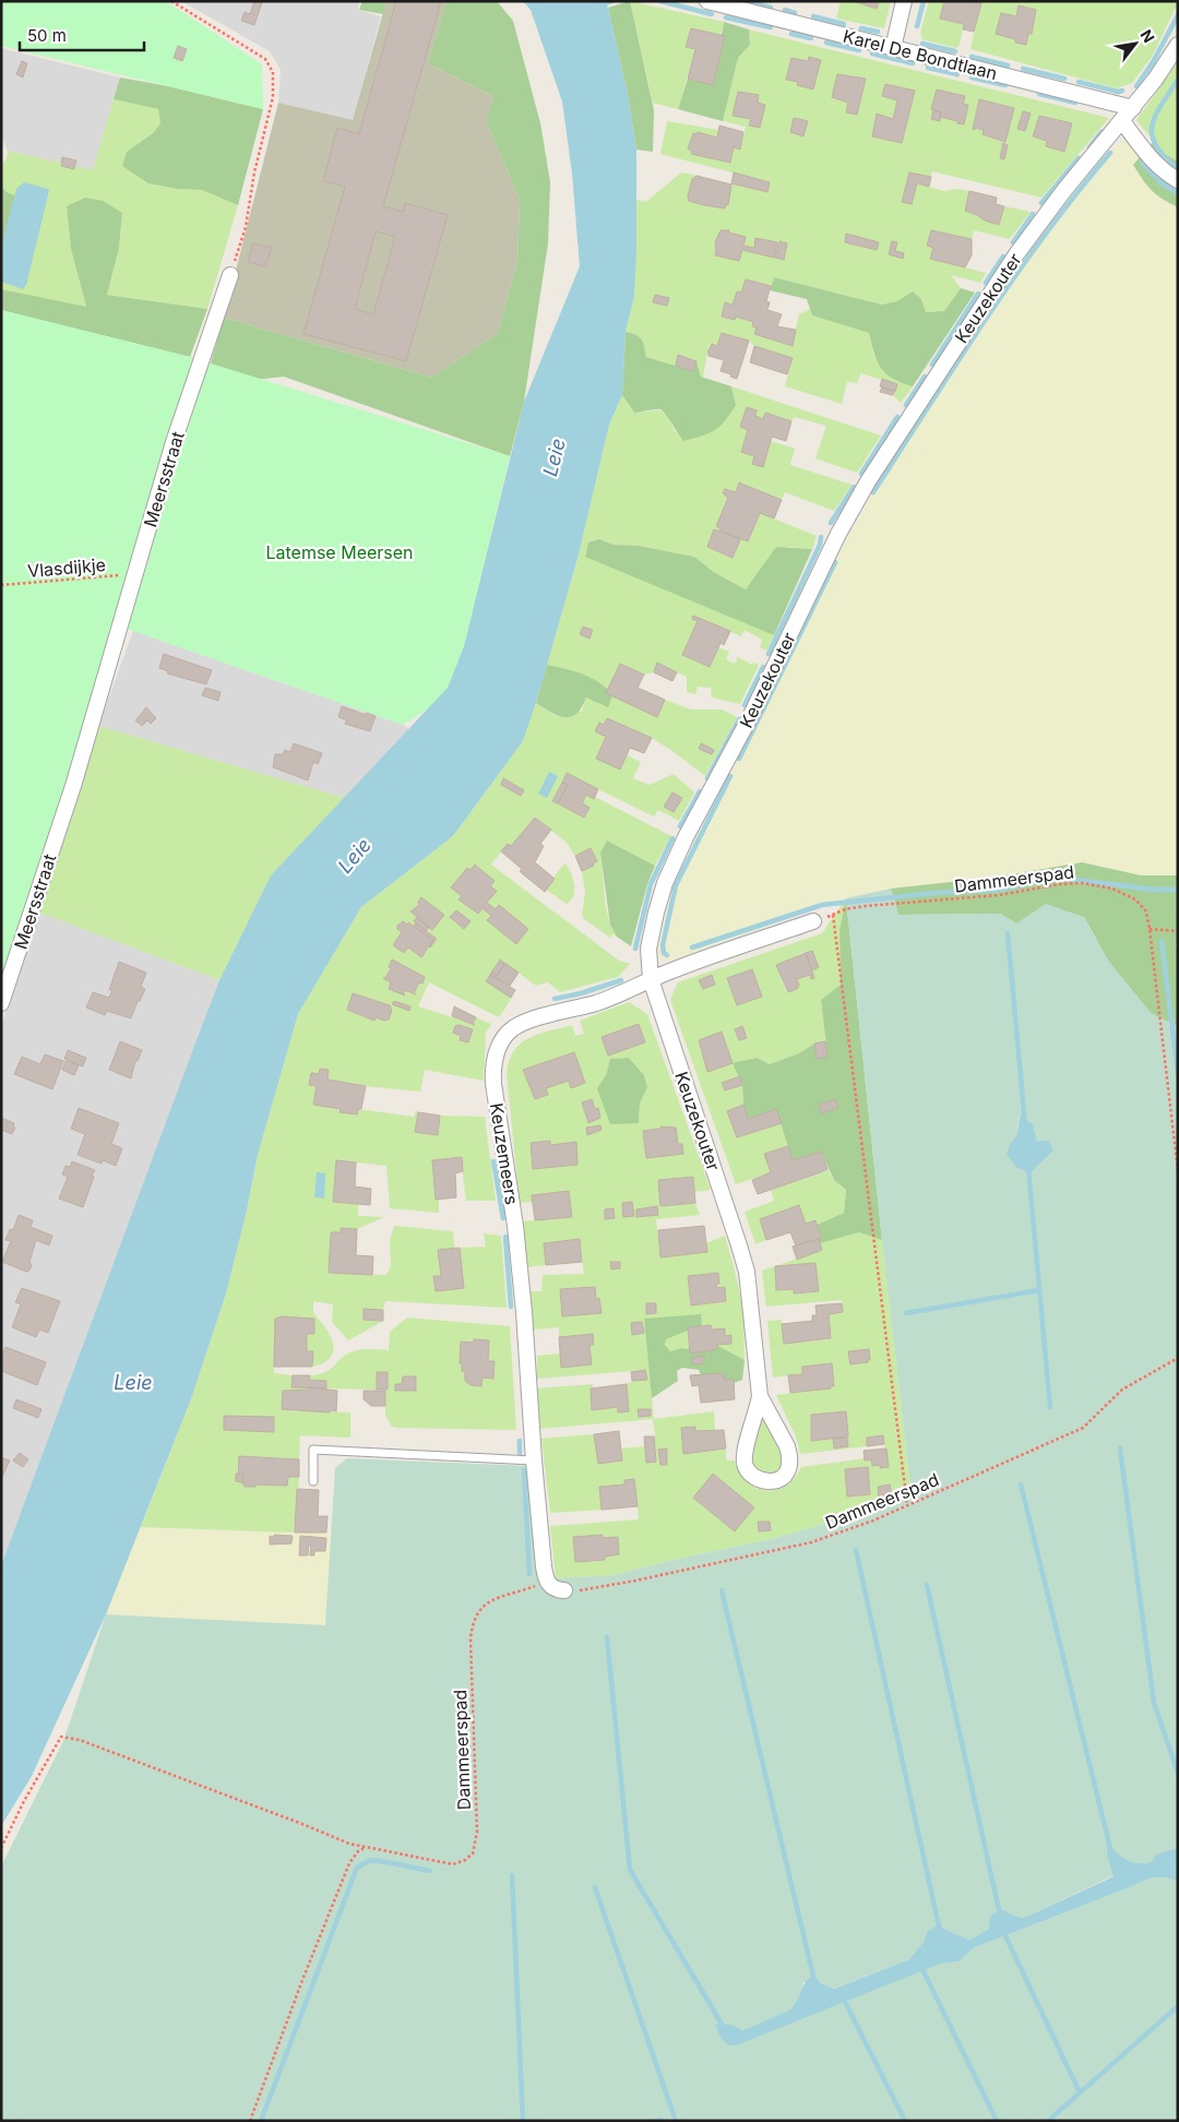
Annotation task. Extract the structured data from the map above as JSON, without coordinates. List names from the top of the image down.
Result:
{
  "streets": {
    "street": [
      "Karel De Bondtlaan",
      "Keuzekouter",
      "Meersstraat",
      "Keuzemeers"
    ],
    "path": ["Vlasdijkje", "Dammeerspad"]
  },
  "crossings": [
    ["Karel De Bondtlaan", "Keuzekouter"],
    ["Keuzekouter", "Keuzemeers"],
    ["Meersstraat", "Vlasdijkje"],
    ["Dammeerspad", "Keuzemeers"]
  ],
  "water": ["Leie"],
  "parks": ["Latemse Meersen"],
  "scale_bar": "50 m",
  "north": "top right"
}
